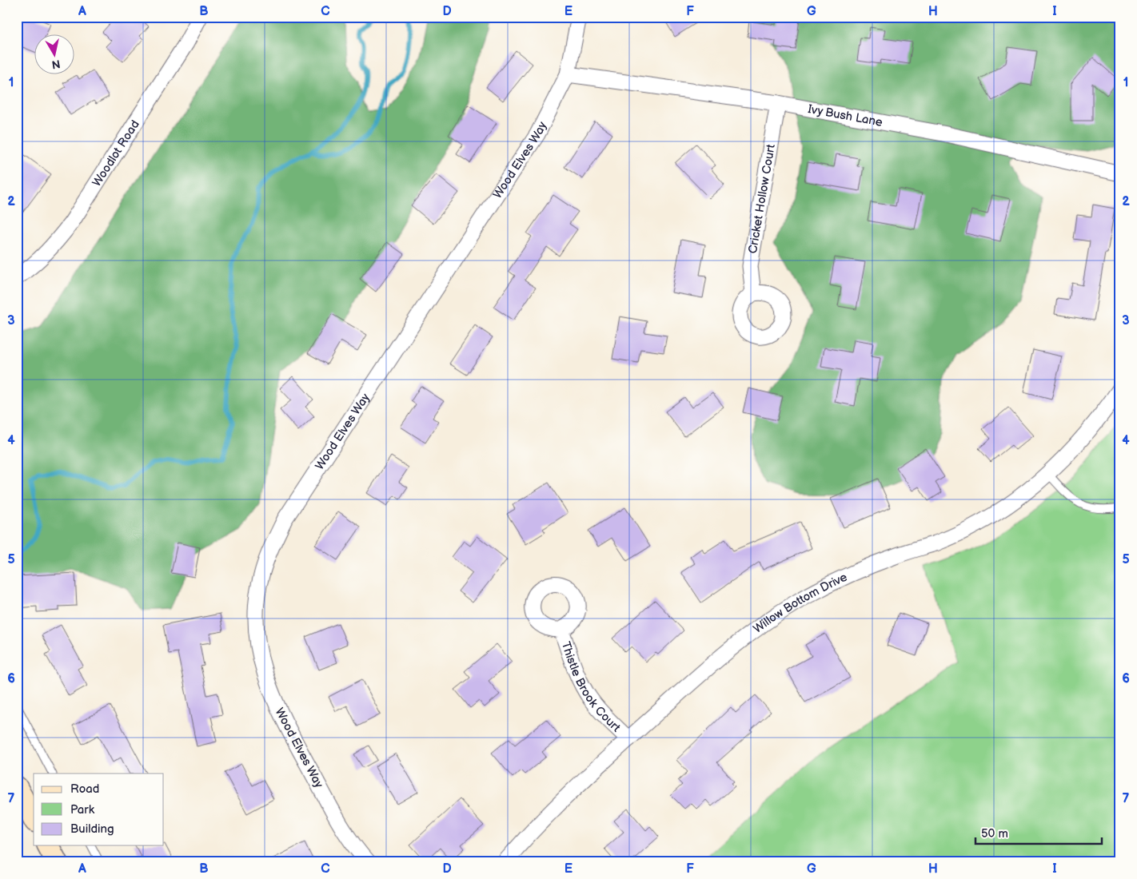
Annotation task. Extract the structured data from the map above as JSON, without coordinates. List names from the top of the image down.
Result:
{
  "streets": {
    "street": [
      "Ivy Bush Lane",
      "Woodlot Road",
      "Wood Elves Way",
      "Cricket Hollow Court",
      "Willow Bottom Drive",
      "Thistle Brook Court"
    ]
  },
  "crossings": [
    ["Ivy Bush Lane", "Wood Elves Way"],
    ["Ivy Bush Lane", "Cricket Hollow Court"],
    ["Willow Bottom Drive", "Thistle Brook Court"]
  ],
  "legend": ["Road", "Park", "Building"],
  "scale_bar": "50 m",
  "north": "bottom",
  "grid": {
    "columns": [
      "A",
      "B",
      "C",
      "D",
      "E",
      "F",
      "G",
      "H",
      "I"
    ],
    "rows": [
      "1",
      "2",
      "3",
      "4",
      "5",
      "6",
      "7"
    ]
  }
}
